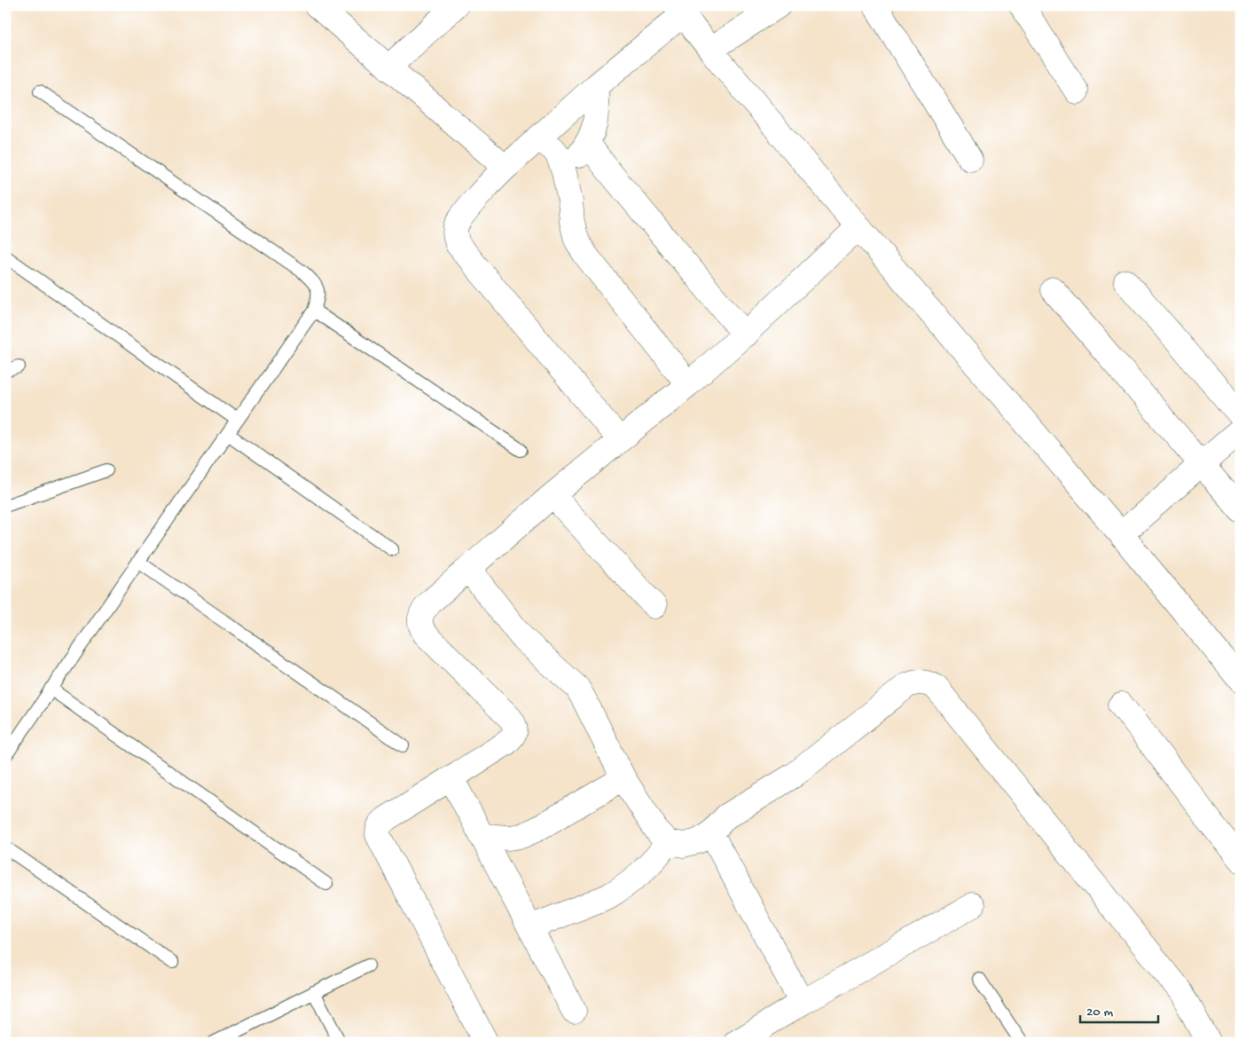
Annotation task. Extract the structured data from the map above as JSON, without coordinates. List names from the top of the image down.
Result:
{
  "scale_bar": "20 m"
}
